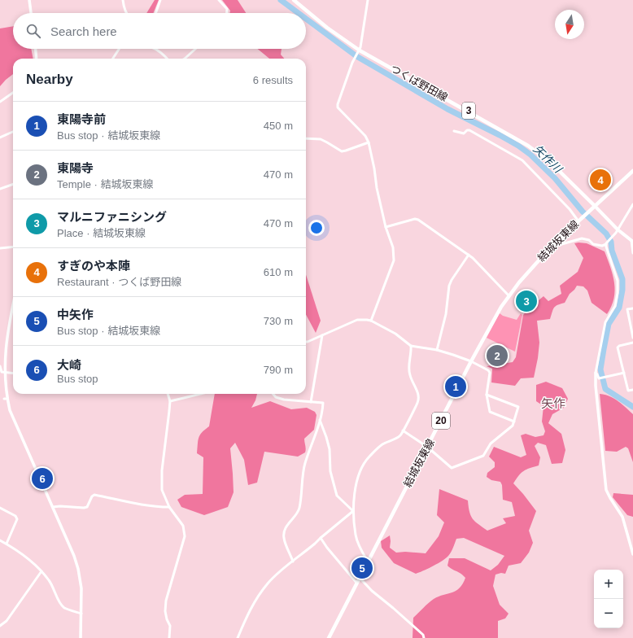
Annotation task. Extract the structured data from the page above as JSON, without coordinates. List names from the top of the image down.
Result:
{
  "streets": {
    "main road": [
      "つくば野田線",
      "3",
      "結城坂東線",
      "20"
    ]
  },
  "crossings": [
    ["つくば野田線", "結城坂東線"]
  ],
  "districts": ["矢作"],
  "water": ["矢作川"],
  "north": "bottom",
  "page": {
    "search": "Search here",
    "heading": ["Nearby", "6 results"],
    "list": [
      {
        "mark": "1",
        "name": "東陽寺前",
        "note": "Bus stop · 結城坂東線",
        "value": "450 m"
      },
      {
        "mark": "2",
        "name": "東陽寺",
        "note": "Temple · 結城坂東線",
        "value": "470 m"
      },
      {
        "mark": "3",
        "name": "マルニファニシング",
        "note": "Place · 結城坂東線",
        "value": "470 m"
      },
      {
        "mark": "4",
        "name": "すぎのや本陣",
        "note": "Restaurant · つくば野田線",
        "value": "610 m"
      },
      {
        "mark": "5",
        "name": "中矢作",
        "note": "Bus stop · 結城坂東線",
        "value": "730 m"
      },
      {
        "mark": "6",
        "name": "大崎",
        "note": "Bus stop",
        "value": "790 m"
      }
    ],
    "pins": [
      "4",
      "3",
      "2",
      "1",
      "6",
      "5"
    ],
    "map_buttons": ["+", "−"]
  }
}
